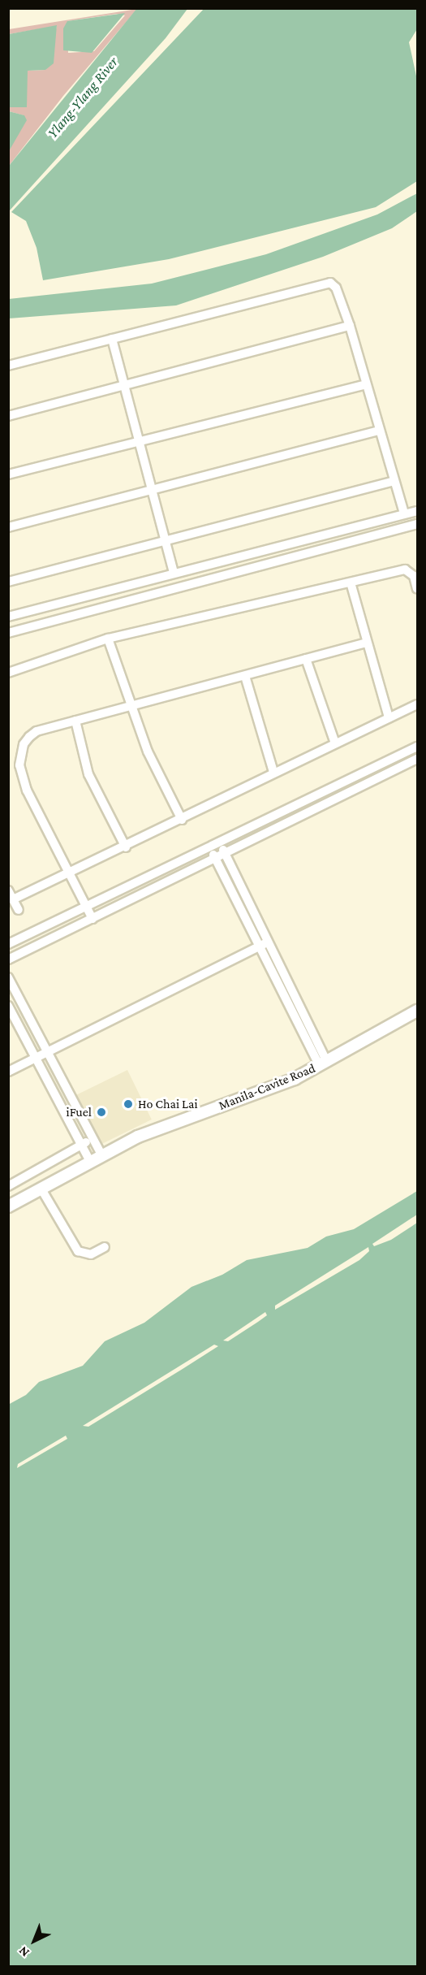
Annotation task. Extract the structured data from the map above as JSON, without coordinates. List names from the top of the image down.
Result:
{
  "streets": {
    "main road": ["Manila-Cavite Road"]
  },
  "water": ["Ylang-Ylang River"],
  "places": ["Ho Chai Lai", "iFuel"],
  "north": "bottom left"
}
